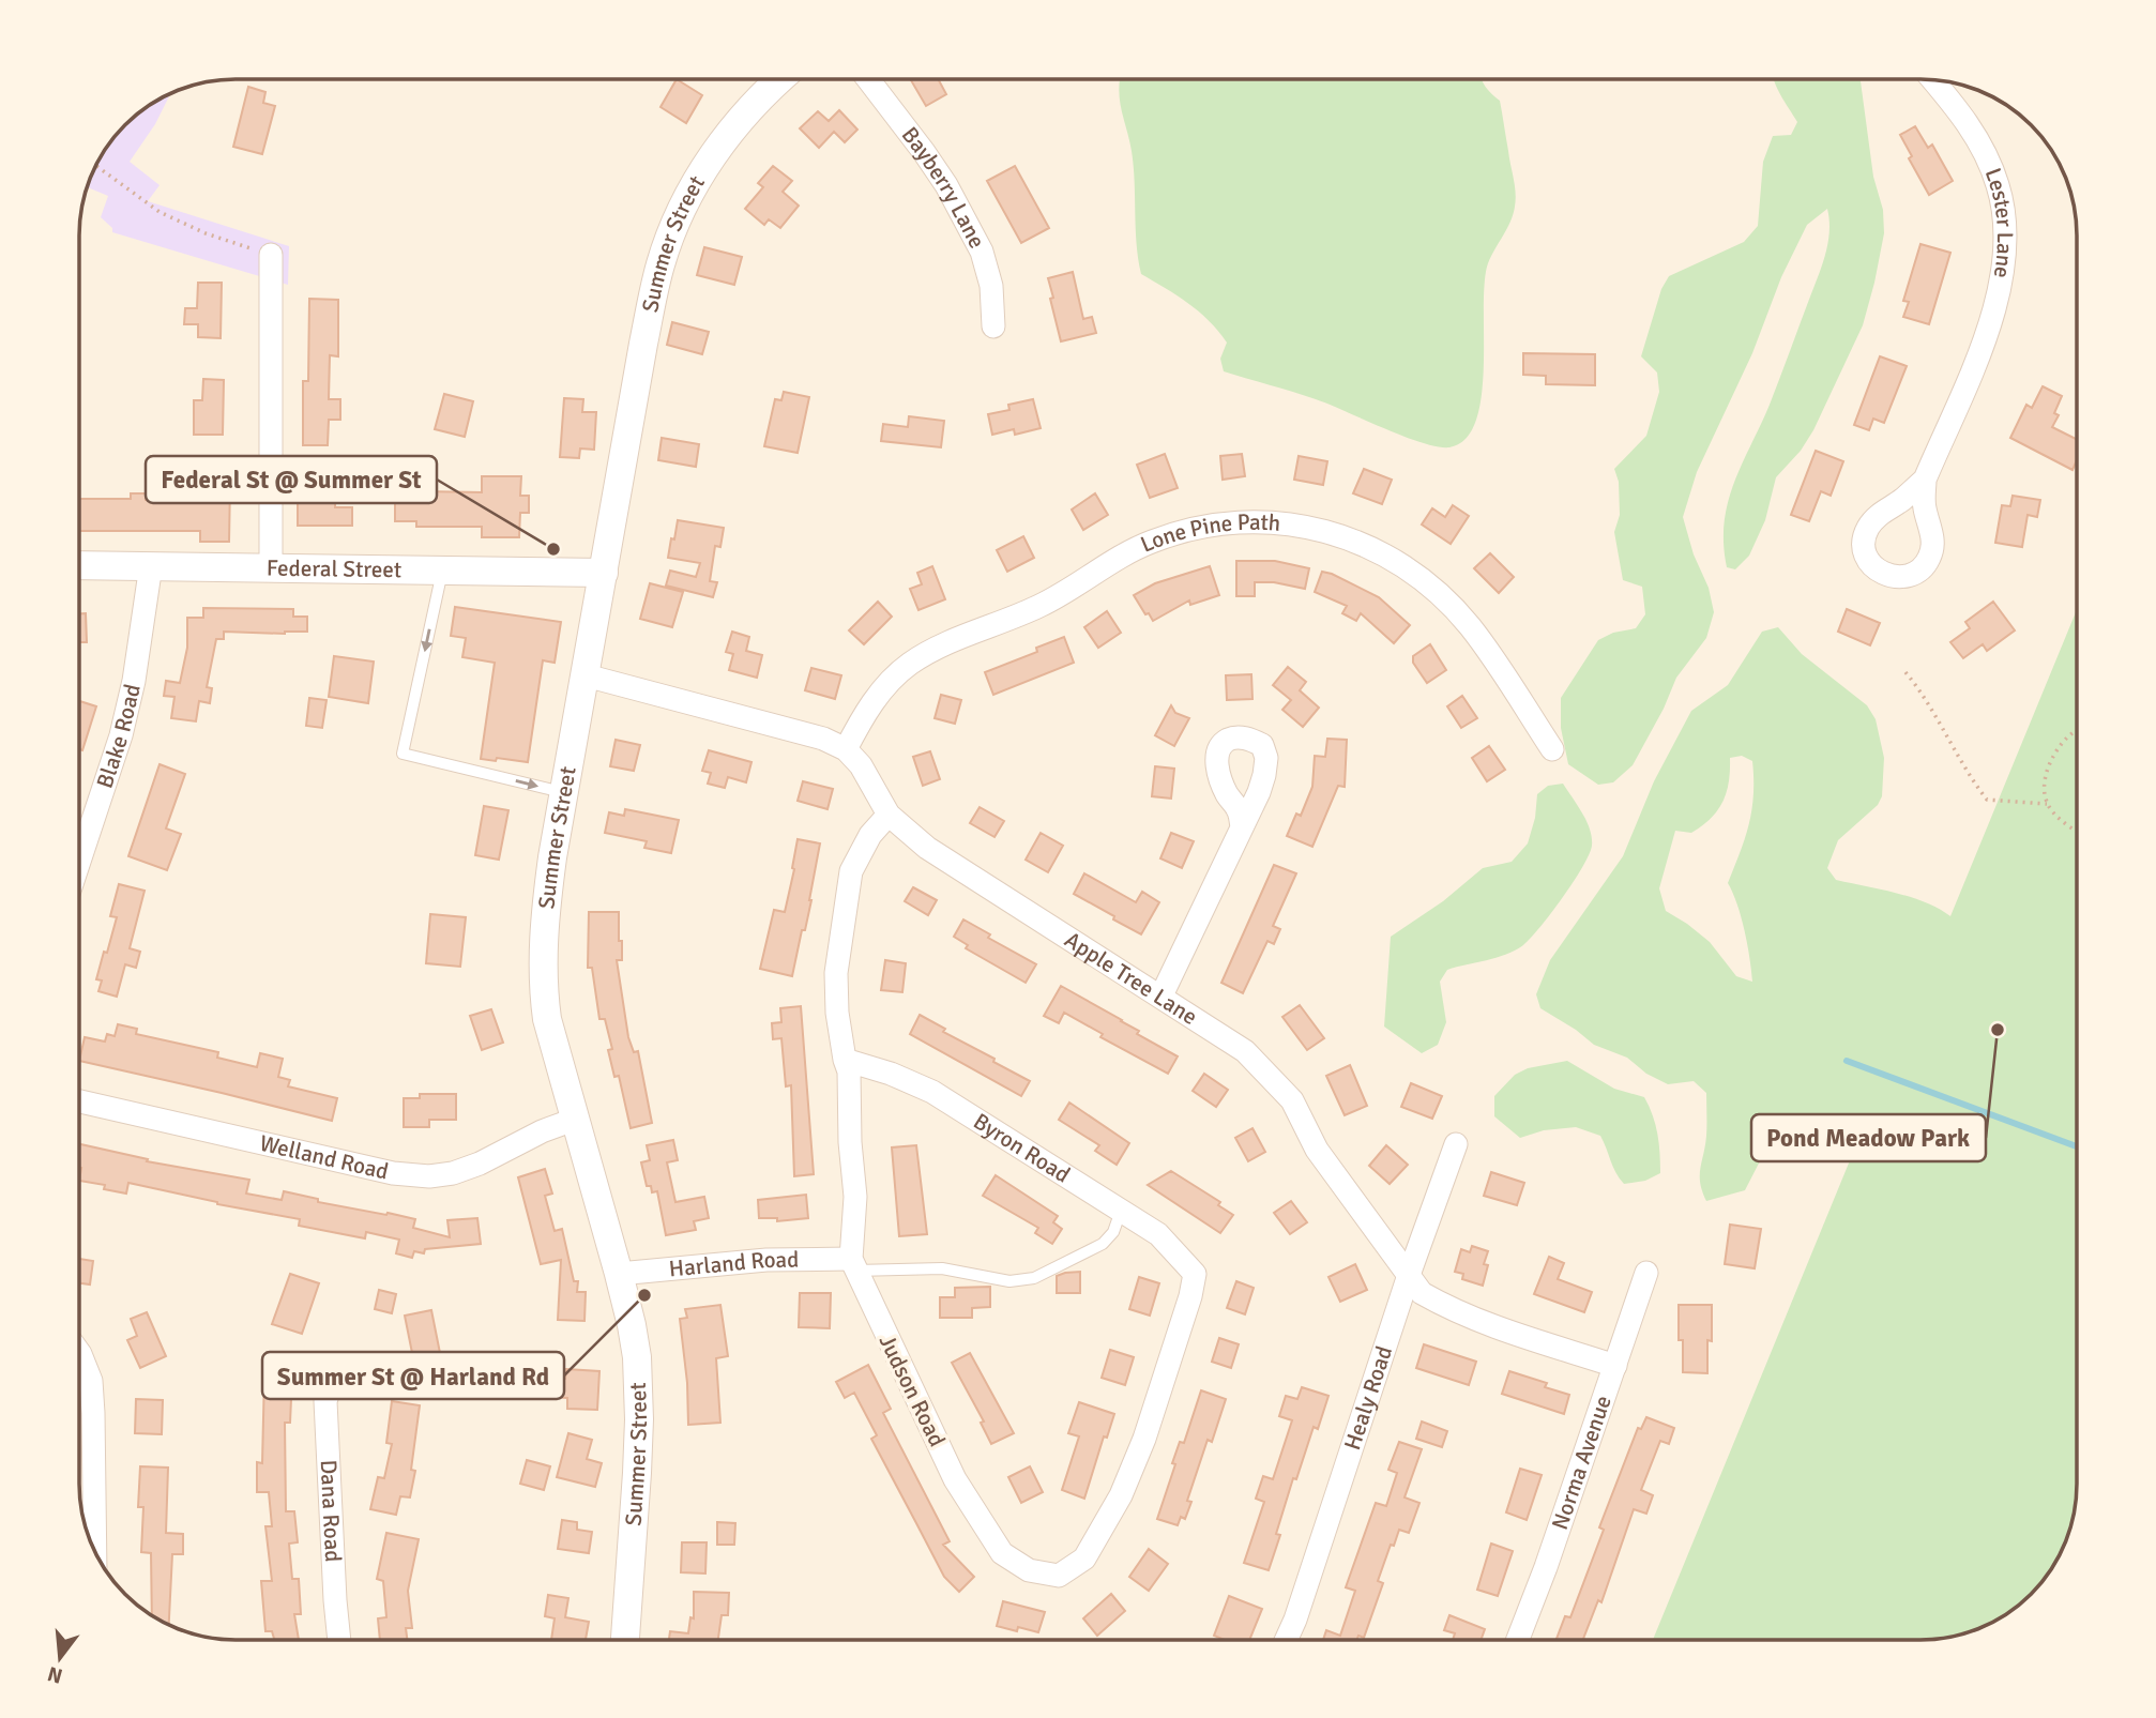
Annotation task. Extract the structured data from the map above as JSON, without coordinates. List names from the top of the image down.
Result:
{
  "streets": {
    "street": [
      "Bayberry Lane",
      "Lester Lane",
      "Summer Street",
      "Lone Pine Path",
      "Federal Street",
      "Blake Road",
      "Apple Tree Lane",
      "Byron Road",
      "Welland Road",
      "Harland Road",
      "Judson Road",
      "Healy Road",
      "Norma Avenue",
      "Dana Road"
    ]
  },
  "crossings": [
    ["Summer Street", "Federal Street"],
    ["Summer Street", "Apple Tree Lane"],
    ["Summer Street", "Welland Road"],
    ["Summer Street", "Harland Road"],
    ["Lone Pine Path", "Apple Tree Lane"],
    ["Federal Street", "Blake Road"],
    ["Apple Tree Lane", "Healy Road"],
    ["Apple Tree Lane", "Norma Avenue"],
    ["Byron Road", "Judson Road"],
    ["Harland Road", "Judson Road"]
  ],
  "places": ["Federal St @ Summer St", "Pond Meadow Park", "Summer St @ Harland Rd"],
  "north": "bottom"
}
